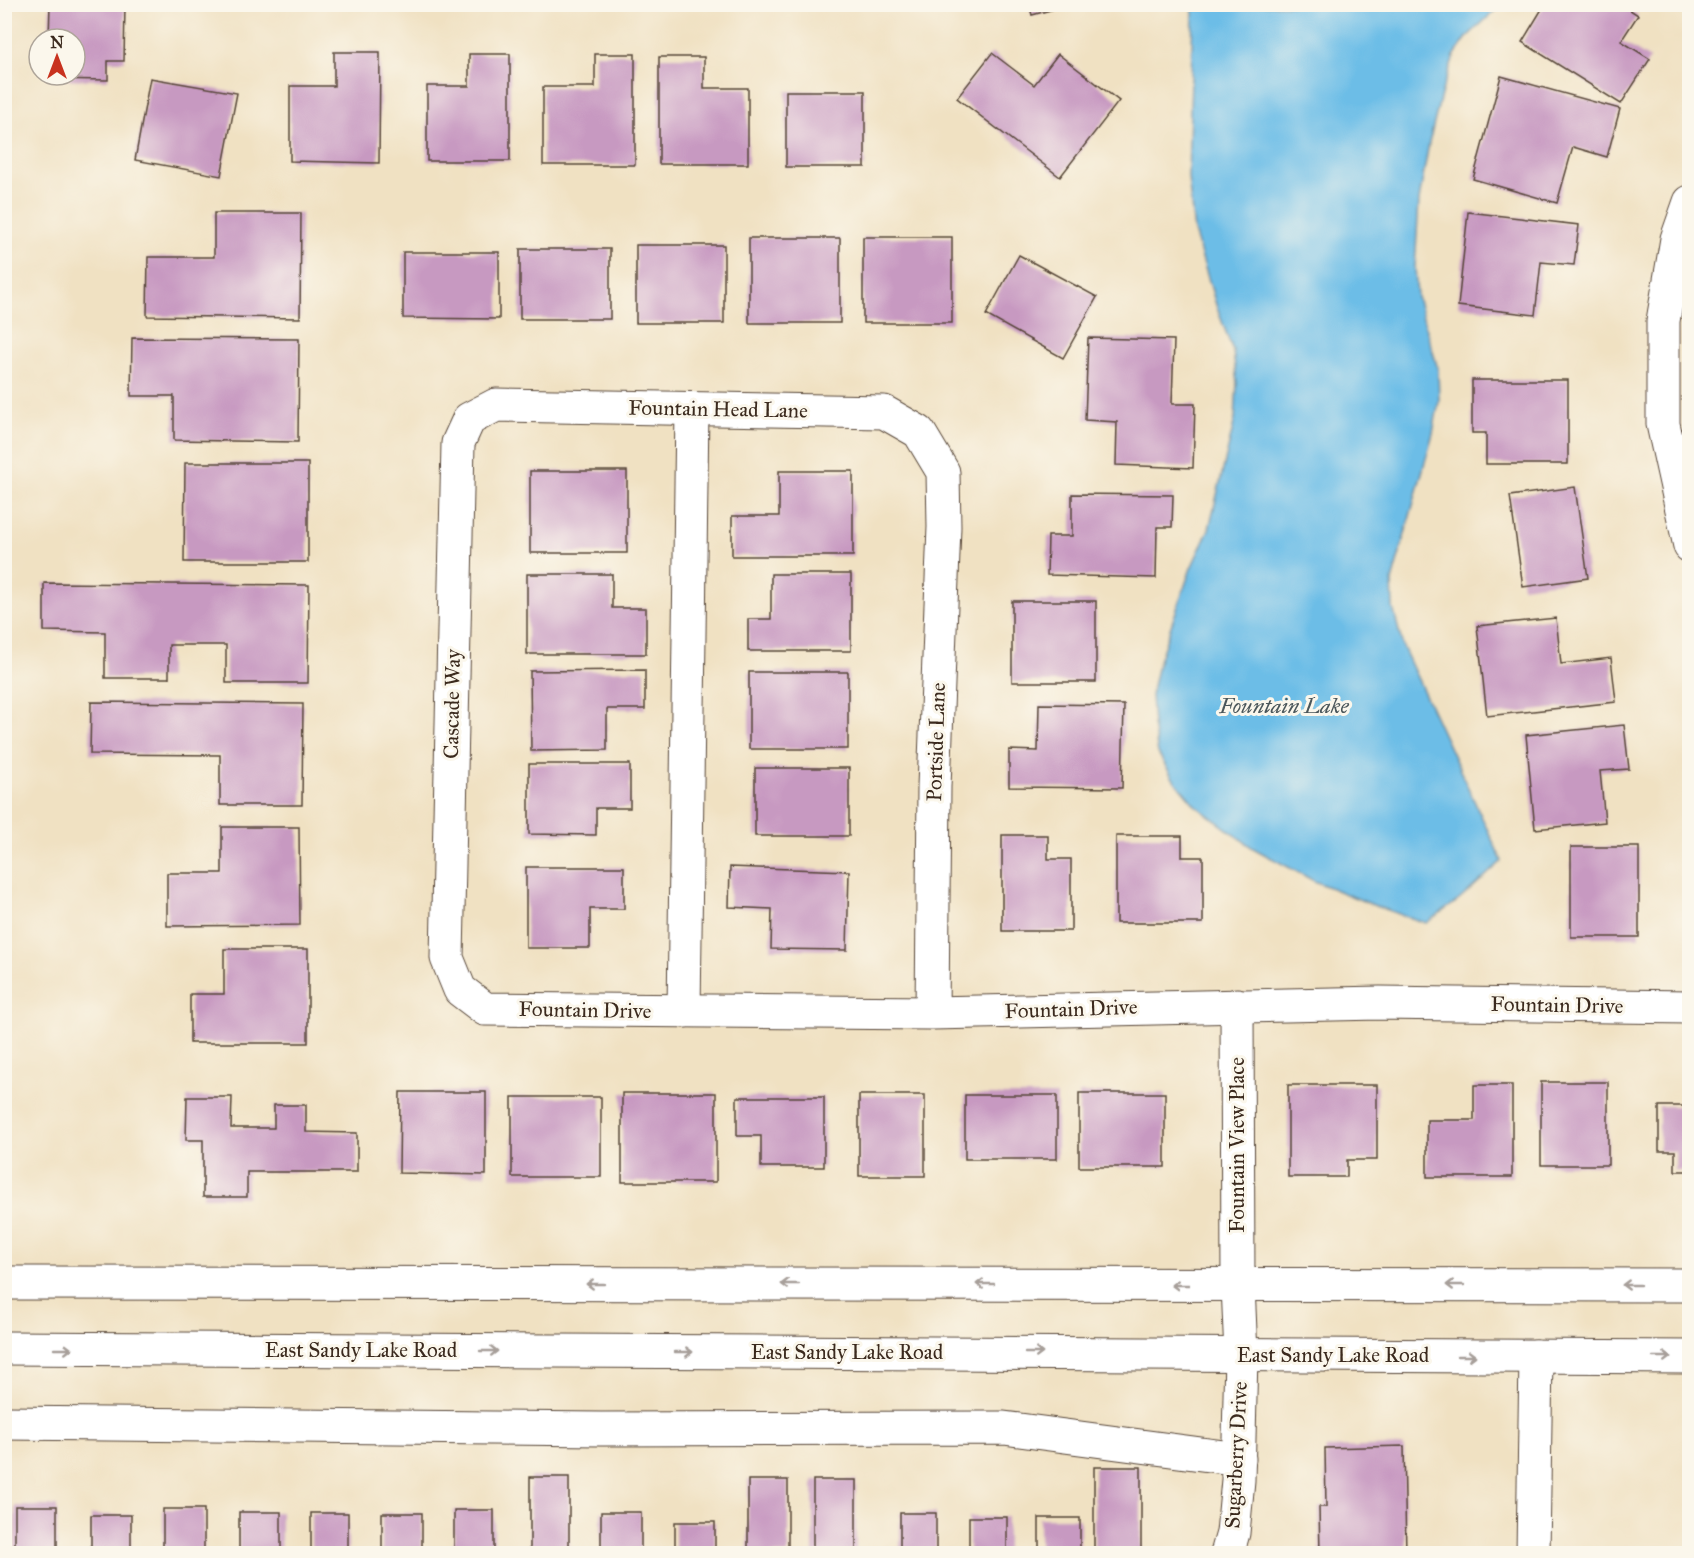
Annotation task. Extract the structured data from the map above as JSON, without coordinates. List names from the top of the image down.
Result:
{
  "streets": {
    "street": [
      "Fountain Head Lane",
      "Cascade Way",
      "Portside Lane",
      "Fountain Drive",
      "Fountain View Place",
      "East Sandy Lake Road",
      "Sugarberry Drive"
    ]
  },
  "crossings": [
    ["Fountain Head Lane", "Cascade Way"],
    ["Fountain Head Lane", "Portside Lane"],
    ["Cascade Way", "Fountain Drive"],
    ["Portside Lane", "Fountain Drive"],
    ["Fountain Drive", "Fountain View Place"],
    ["Fountain View Place", "Sugarberry Drive"],
    ["East Sandy Lake Road", "Sugarberry Drive"]
  ],
  "water": ["Fountain Lake"],
  "north": "top"
}
